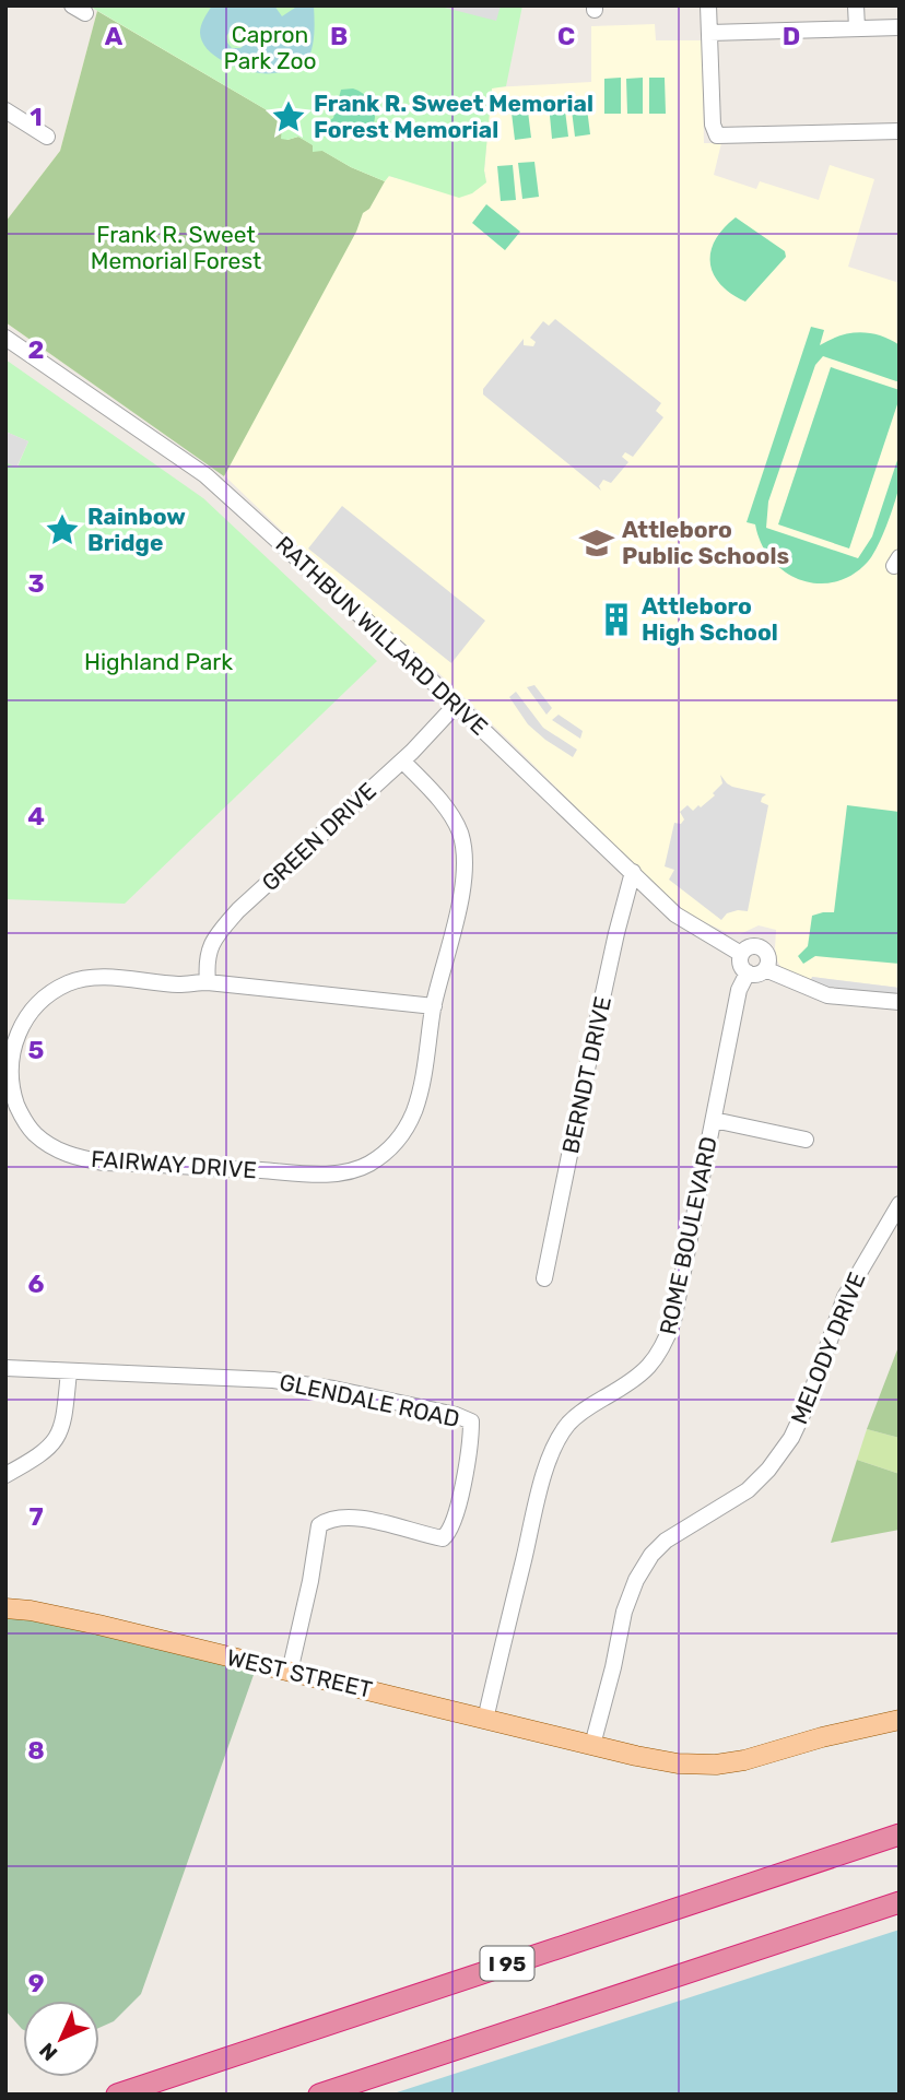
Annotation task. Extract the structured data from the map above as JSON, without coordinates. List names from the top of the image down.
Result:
{
  "streets": {
    "highway": ["I 95"],
    "main road": ["WEST STREET"],
    "street": [
      "RATHBUN WILLARD DRIVE",
      "GREEN DRIVE",
      "BERNDT DRIVE",
      "FAIRWAY DRIVE",
      "ROME BOULEVARD",
      "MELODY DRIVE",
      "GLENDALE ROAD"
    ]
  },
  "crossings": [
    ["RATHBUN WILLARD DRIVE", "GREEN DRIVE"],
    ["RATHBUN WILLARD DRIVE", "BERNDT DRIVE"],
    ["RATHBUN WILLARD DRIVE", "ROME BOULEVARD"],
    ["GREEN DRIVE", "FAIRWAY DRIVE"],
    ["ROME BOULEVARD", "WEST STREET"],
    ["MELODY DRIVE", "WEST STREET"],
    ["GLENDALE ROAD", "WEST STREET"]
  ],
  "parks": ["Capron Park Zoo", "Frank R. Sweet Memorial Forest", "Highland Park"],
  "places": {
    "place": ["Frank R. Sweet Memorial Forest Memorial", "Rainbow Bridge"],
    "school or university": ["Attleboro Public Schools"],
    "building": ["Attleboro High School"]
  },
  "north": "bottom left",
  "grid": {
    "columns": [
      "A",
      "B",
      "C",
      "D"
    ],
    "rows": [
      "1",
      "2",
      "3",
      "4",
      "5",
      "6",
      "7",
      "8",
      "9"
    ]
  }
}
